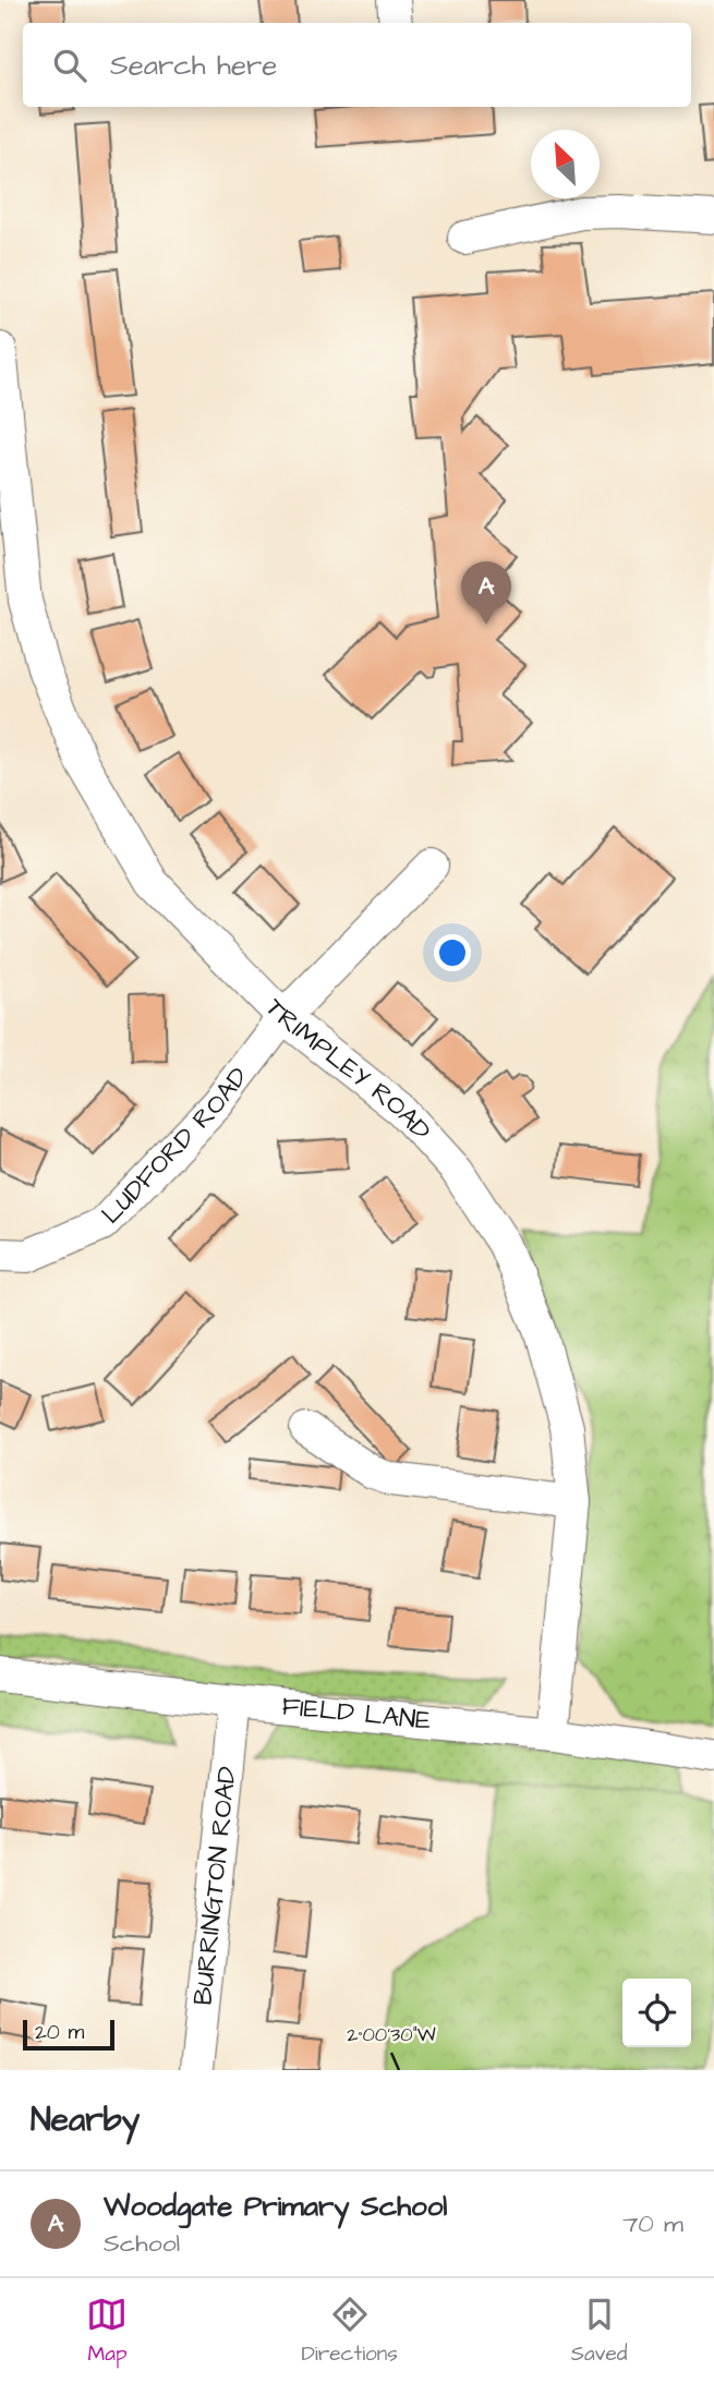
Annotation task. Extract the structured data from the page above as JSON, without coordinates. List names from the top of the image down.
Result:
{
  "streets": {
    "street": [
      "TRIMPLEY ROAD",
      "LUDFORD ROAD",
      "FIELD LANE",
      "BURRINGTON ROAD"
    ]
  },
  "crossings": [
    ["TRIMPLEY ROAD", "LUDFORD ROAD"],
    ["TRIMPLEY ROAD", "FIELD LANE"],
    ["FIELD LANE", "BURRINGTON ROAD"]
  ],
  "scale_bar": "20 m",
  "north": "top left",
  "page": {
    "search": "Search here",
    "pins": "A",
    "scale": "20 m",
    "heading": "Nearby",
    "list": [
      {
        "mark": "A",
        "name": "Woodgate Primary School",
        "note": "School",
        "value": "70 m"
      }
    ],
    "nav": ["Map", "Directions", "Saved"]
  },
  "coordinates": ["2°00'30\"W"]
}
